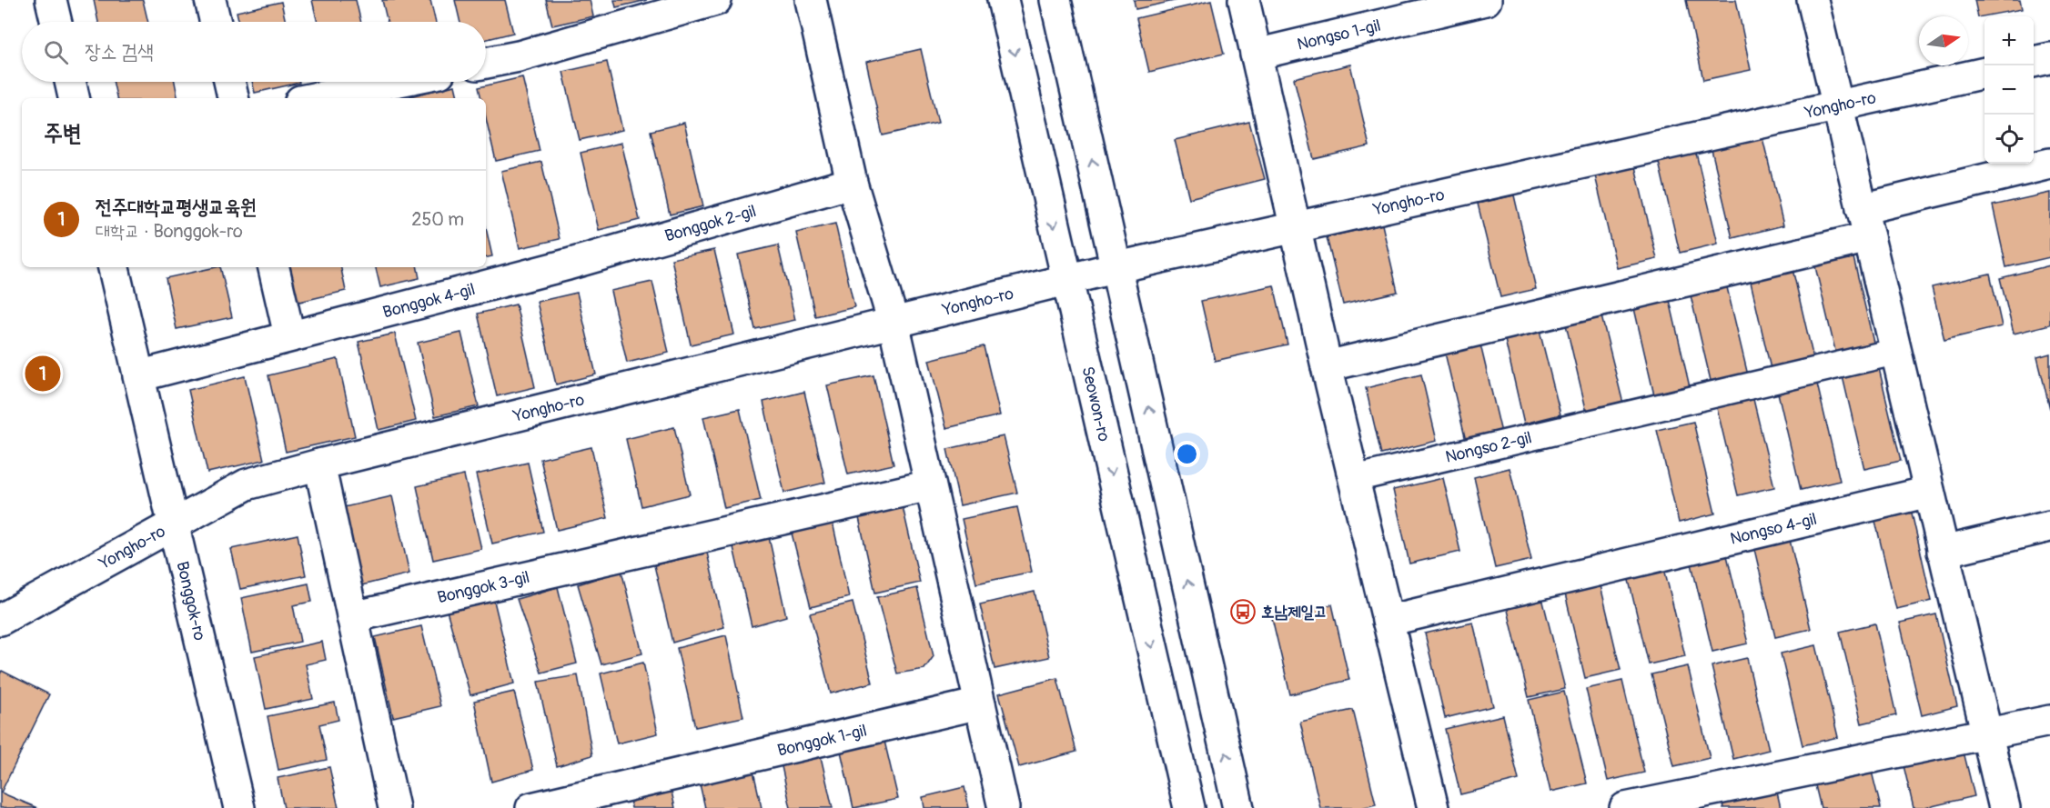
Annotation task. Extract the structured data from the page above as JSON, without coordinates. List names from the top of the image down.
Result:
{
  "streets": {
    "street": [
      "Nongso 1-gil",
      "Yongho-ro",
      "Bonggok 2-gil",
      "Bonggok 4-gil",
      "Seowon-ro",
      "Nongso 2-gil",
      "Nongso 4-gil",
      "Bonggok 3-gil",
      "Bonggok-ro",
      "Bonggok 1-gil"
    ]
  },
  "crossings": [
    ["Yongho-ro", "Seowon-ro"],
    ["Yongho-ro", "Bonggok-ro"],
    ["Bonggok 2-gil", "Bonggok 4-gil"],
    ["Bonggok 4-gil", "Bonggok-ro"]
  ],
  "places": {
    "bus stop": ["호남제일고"]
  },
  "north": "right",
  "page": {
    "map_buttons": ["+", "−"],
    "search": "장소 검색",
    "heading": "주변",
    "list": [
      {
        "mark": "1",
        "name": "전주대학교평생교육원",
        "note": "대학교 · Bonggok-ro",
        "value": "250 m"
      }
    ],
    "pins": "1"
  }
}
